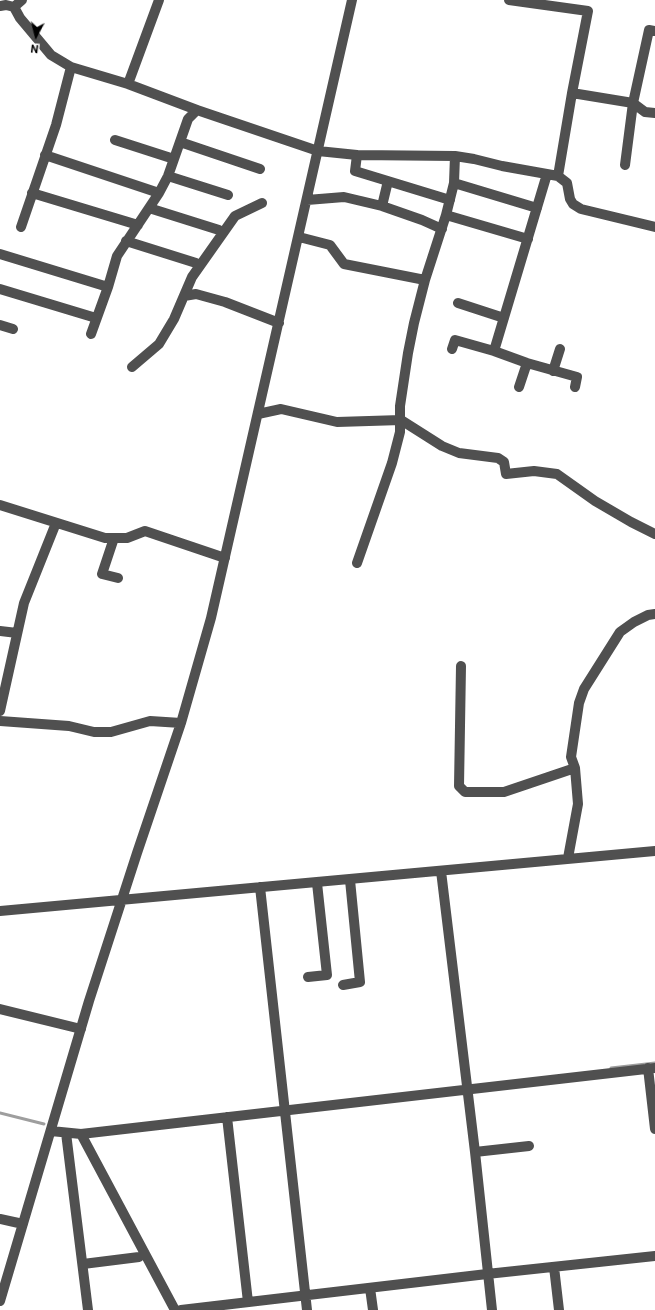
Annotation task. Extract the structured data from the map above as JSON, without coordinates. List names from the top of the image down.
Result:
{
  "north": "bottom"
}
